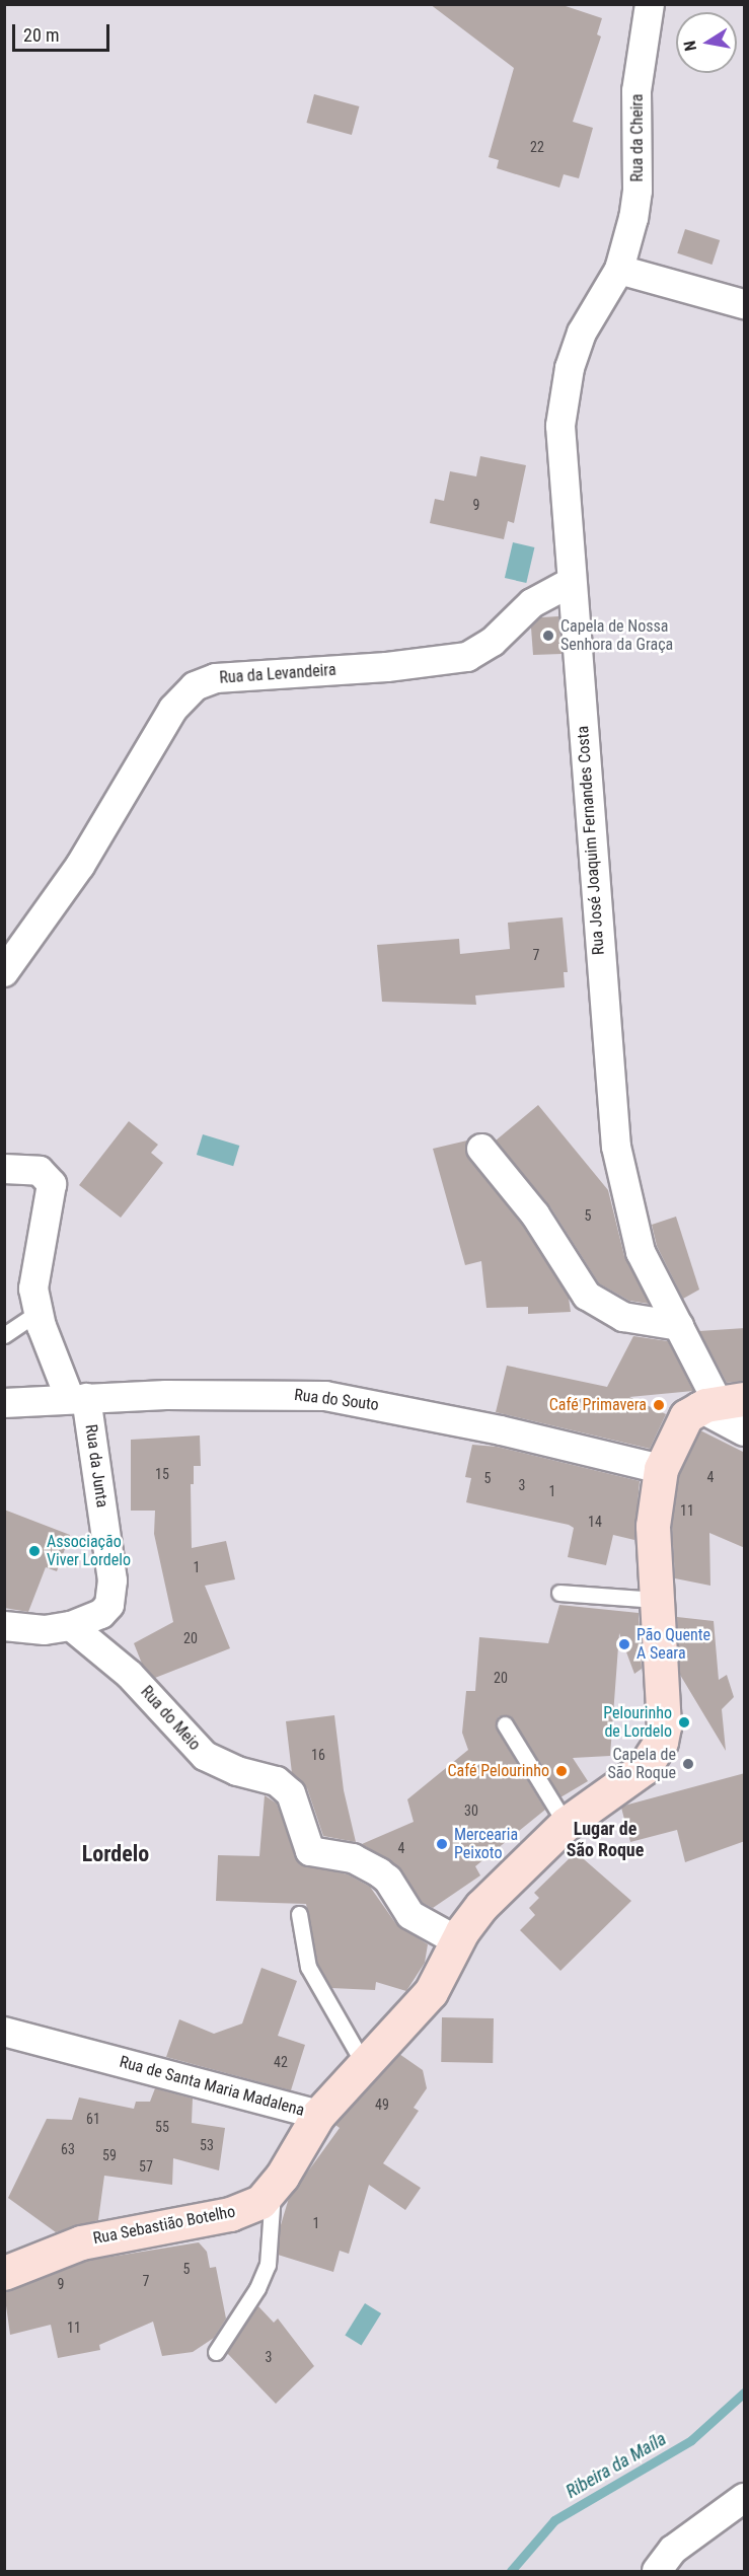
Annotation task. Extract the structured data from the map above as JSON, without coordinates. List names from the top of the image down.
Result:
{
  "streets": {
    "main road": ["Rua de Santa Maria Madalena", "Rua Sebastião Botelho"],
    "street": [
      "Rua da Cheira",
      "Rua da Levandeira",
      "Rua José Joaquim Fernandes Costa",
      "Rua do Souto",
      "Rua da Junta",
      "Rua do Meio"
    ]
  },
  "crossings": [
    ["Rua da Cheira", "Rua José Joaquim Fernandes Costa"],
    ["Rua da Levandeira", "Rua José Joaquim Fernandes Costa"],
    ["Rua José Joaquim Fernandes Costa", "Rua de Santa Maria Madalena"],
    ["Rua do Souto", "Rua da Junta"],
    ["Rua do Souto", "Rua de Santa Maria Madalena"],
    ["Rua da Junta", "Rua do Meio"],
    ["Rua do Meio", "Rua de Santa Maria Madalena"],
    ["Rua de Santa Maria Madalena", "Rua Sebastião Botelho"]
  ],
  "districts": ["Lugar de São Roque", "Lordelo"],
  "water": ["Ribeira da Maíla"],
  "places": [
    "Capela de Nossa Senhora da Graça",
    "Café Primavera",
    "Associação Viver Lordelo",
    "Pão Quente A Seara",
    "Pelourinho de Lordelo",
    "Capela de São Roque",
    "Café Pelourinho",
    "Mercearia Peixoto"
  ],
  "house_numbers": [
    "22",
    "9",
    "7",
    "5",
    "15",
    "4",
    "5",
    "3",
    "1",
    "11",
    "14",
    "1",
    "20",
    "20",
    "16",
    "30",
    "4",
    "42",
    "49",
    "61",
    "55",
    "53",
    "63",
    "59",
    "57",
    "1",
    "5",
    "7",
    "9",
    "11",
    "3"
  ],
  "scale_bar": "20 m",
  "north": "left"
}
